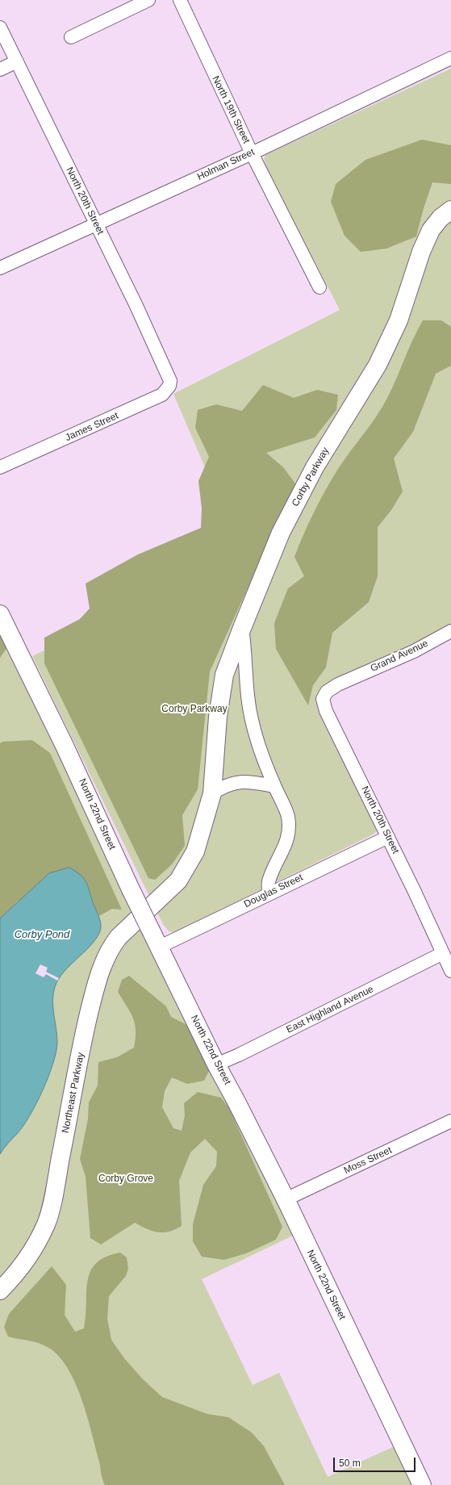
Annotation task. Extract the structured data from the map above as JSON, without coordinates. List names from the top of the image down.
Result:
{
  "streets": {
    "street": [
      "North 19th Street",
      "Holman Street",
      "North 20th Street",
      "James Street",
      "Corby Parkway",
      "Grand Avenue",
      "North 22nd Street",
      "Douglas Street",
      "East Highland Avenue",
      "Northeast Parkway",
      "Moss Street"
    ]
  },
  "crossings": [
    ["North 19th Street", "Holman Street"],
    ["Holman Street", "North 20th Street"],
    ["North 20th Street", "James Street"],
    ["North 20th Street", "Grand Avenue"],
    ["North 20th Street", "Douglas Street"],
    ["North 20th Street", "East Highland Avenue"],
    ["Corby Parkway", "Northeast Parkway"],
    ["North 22nd Street", "Douglas Street"],
    ["North 22nd Street", "East Highland Avenue"],
    ["North 22nd Street", "Moss Street"]
  ],
  "water": ["Corby Pond"],
  "parks": ["Corby Parkway", "Corby Grove"],
  "scale_bar": "50 m"
}
